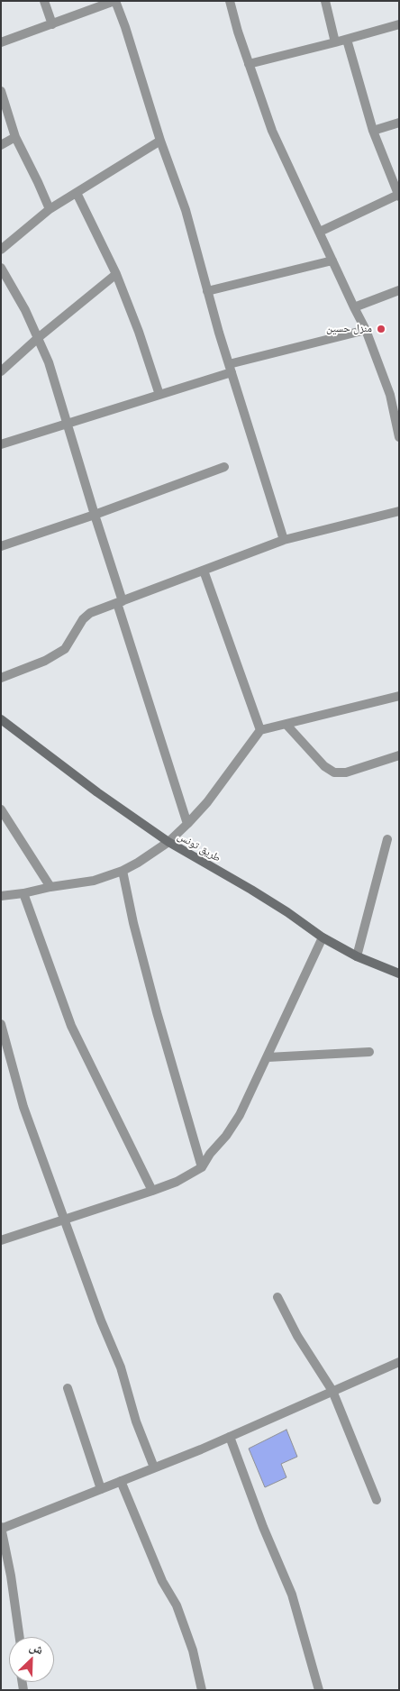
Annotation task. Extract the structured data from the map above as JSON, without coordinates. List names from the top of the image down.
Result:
{
  "streets": {
    "main road": ["طريق تونس"]
  },
  "places": ["منزل حسين"],
  "north": "top right"
}
